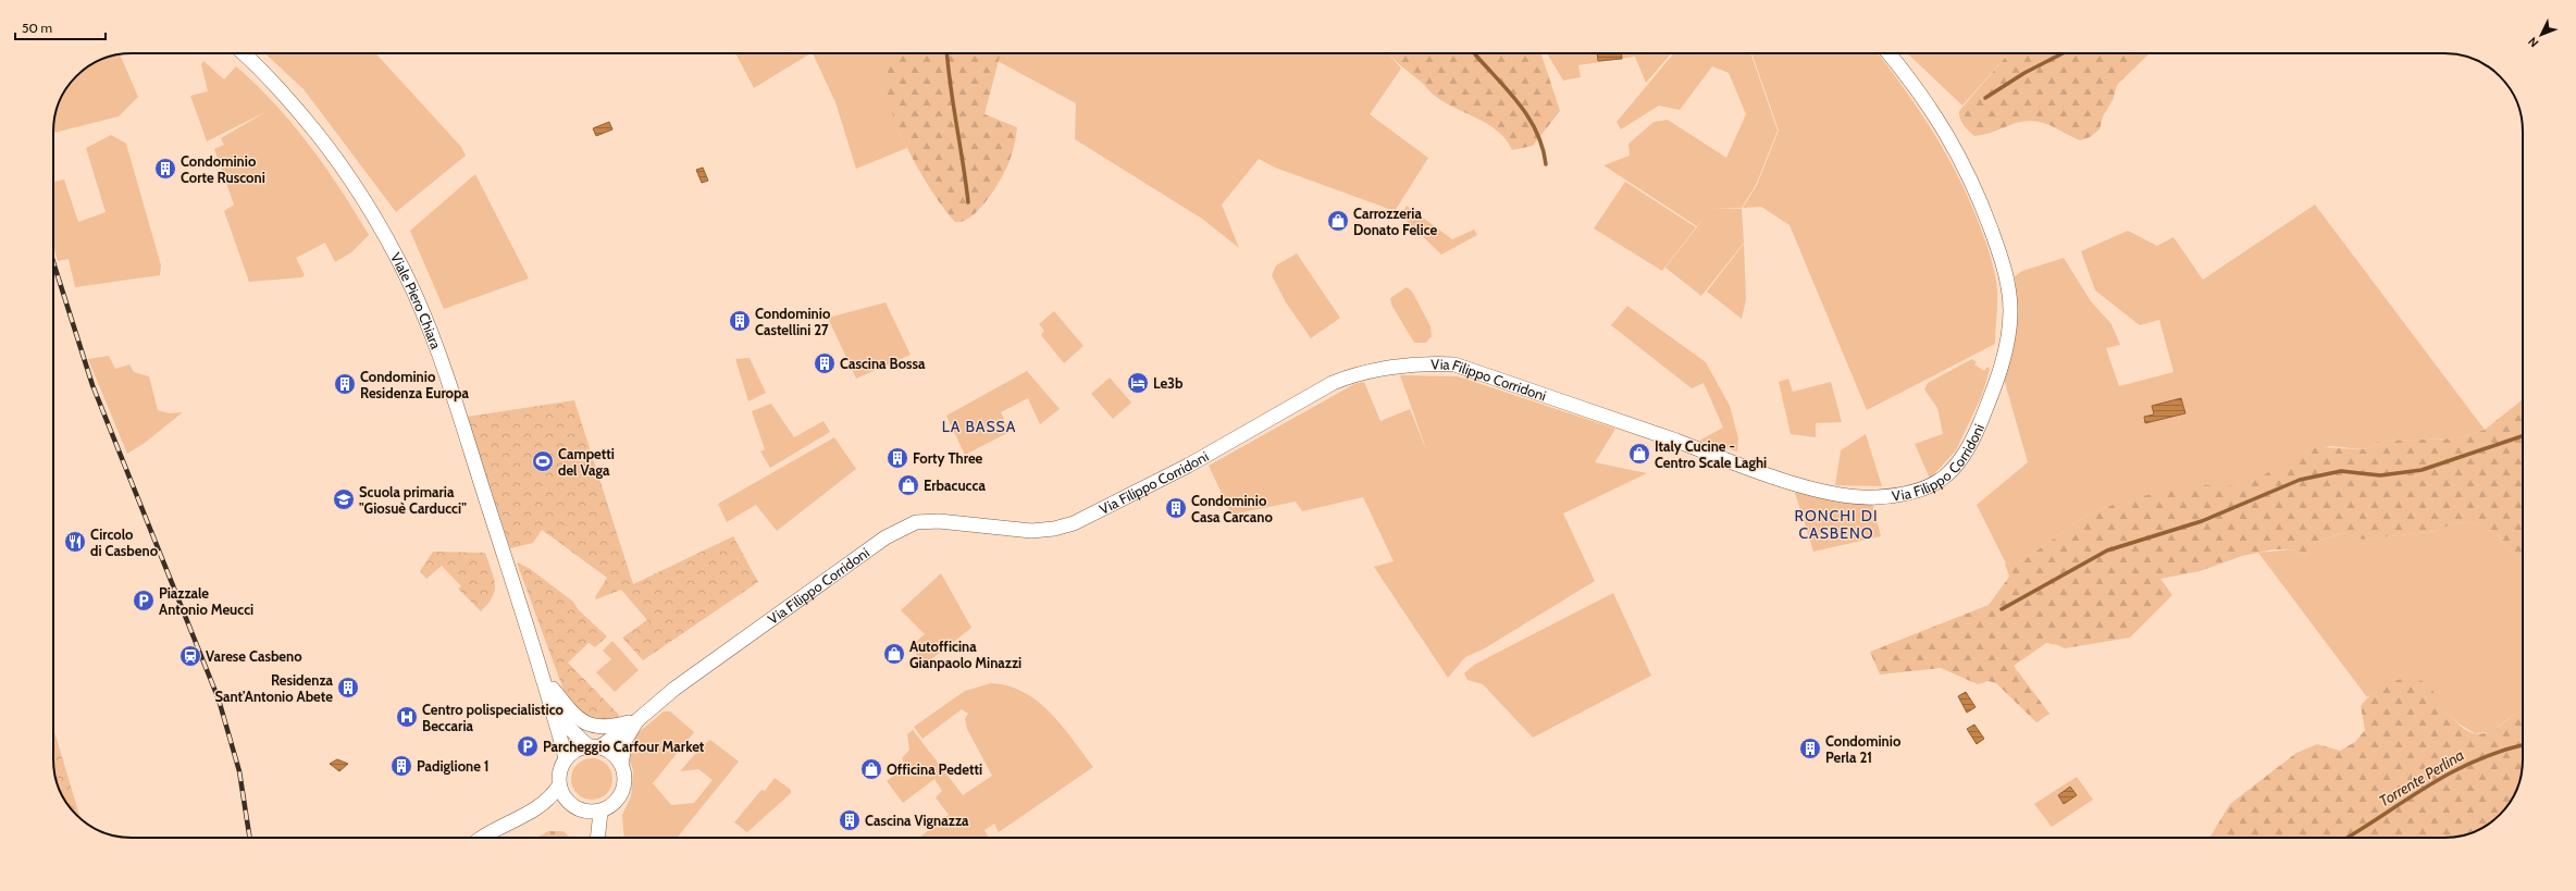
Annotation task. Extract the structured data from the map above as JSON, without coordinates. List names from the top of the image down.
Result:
{
  "streets": {
    "street": ["Viale Piero Chiara", "Via Filippo Corridoni"]
  },
  "crossings": [
    ["Viale Piero Chiara", "Via Filippo Corridoni"]
  ],
  "districts": ["LA BASSA", "RONCHI DI CASBENO"],
  "water": ["Torrente Perlina"],
  "places": {
    "building": [
      "Condominio Corte Rusconi",
      "Condominio Castellini 27",
      "Cascina Bossa",
      "Condominio Residenza Europa",
      "Forty Three",
      "Condominio Casa Carcano",
      "Residenza Sant'Antonio Abete",
      "Condominio Perla 21",
      "Padiglione 1",
      "Cascina Vignazza"
    ],
    "shop": [
      "Carrozzeria Donato Felice",
      "Italy Cucine - Centro Scale Laghi",
      "Erbacucca",
      "Autofficina Gianpaolo Minazzi",
      "Officina Pedetti"
    ],
    "hotel": ["Le3b"],
    "sports": ["Campetti del Vaga"],
    "school or university": ["Scuola primaria \"Giosuè Carducci\""],
    "restaurant": ["Circolo di Casbeno"],
    "parking": ["Piazzale Antonio Meucci", "Parcheggio Carfour Market"],
    "station": ["Varese Casbeno"],
    "hospital": ["Centro polispecialistico Beccaria"]
  },
  "scale_bar": "50 m",
  "north": "bottom left"
}
